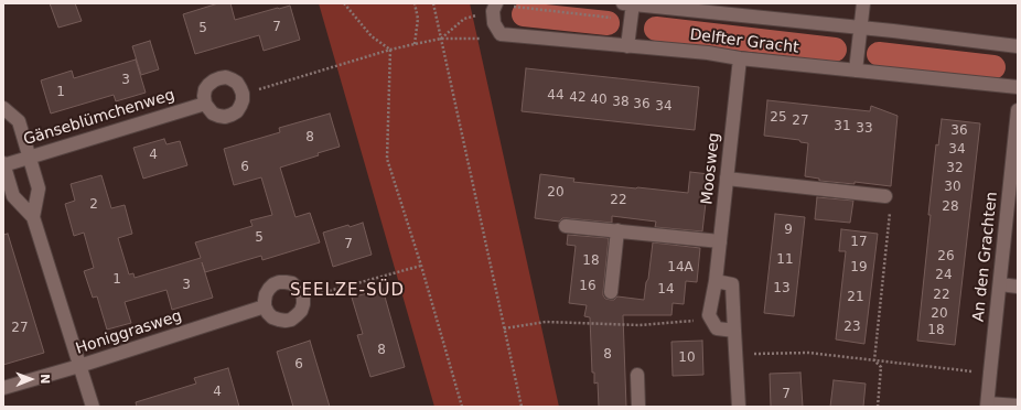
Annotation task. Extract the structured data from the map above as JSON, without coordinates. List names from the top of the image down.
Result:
{
  "streets": {
    "street": [
      "Delfter Gracht",
      "Gänseblümchenweg",
      "Moosweg",
      "An den Grachten",
      "Honiggrasweg"
    ]
  },
  "crossings": [
    ["Delfter Gracht", "Moosweg"]
  ],
  "districts": ["SEELZE-SÜD"],
  "house_numbers": [
    "7",
    "5",
    "3",
    "1",
    "44",
    "42",
    "40",
    "38",
    "36",
    "34",
    "25",
    "27",
    "31",
    "33",
    "36",
    "8",
    "34",
    "4",
    "6",
    "32",
    "30",
    "20",
    "22",
    "2",
    "28",
    "9",
    "5",
    "17",
    "7",
    "26",
    "11",
    "18",
    "14A",
    "19",
    "24",
    "1",
    "3",
    "16",
    "13",
    "14",
    "22",
    "21",
    "20",
    "23",
    "27",
    "18",
    "8",
    "8",
    "10",
    "6",
    "4",
    "7"
  ],
  "north": "right"
}
